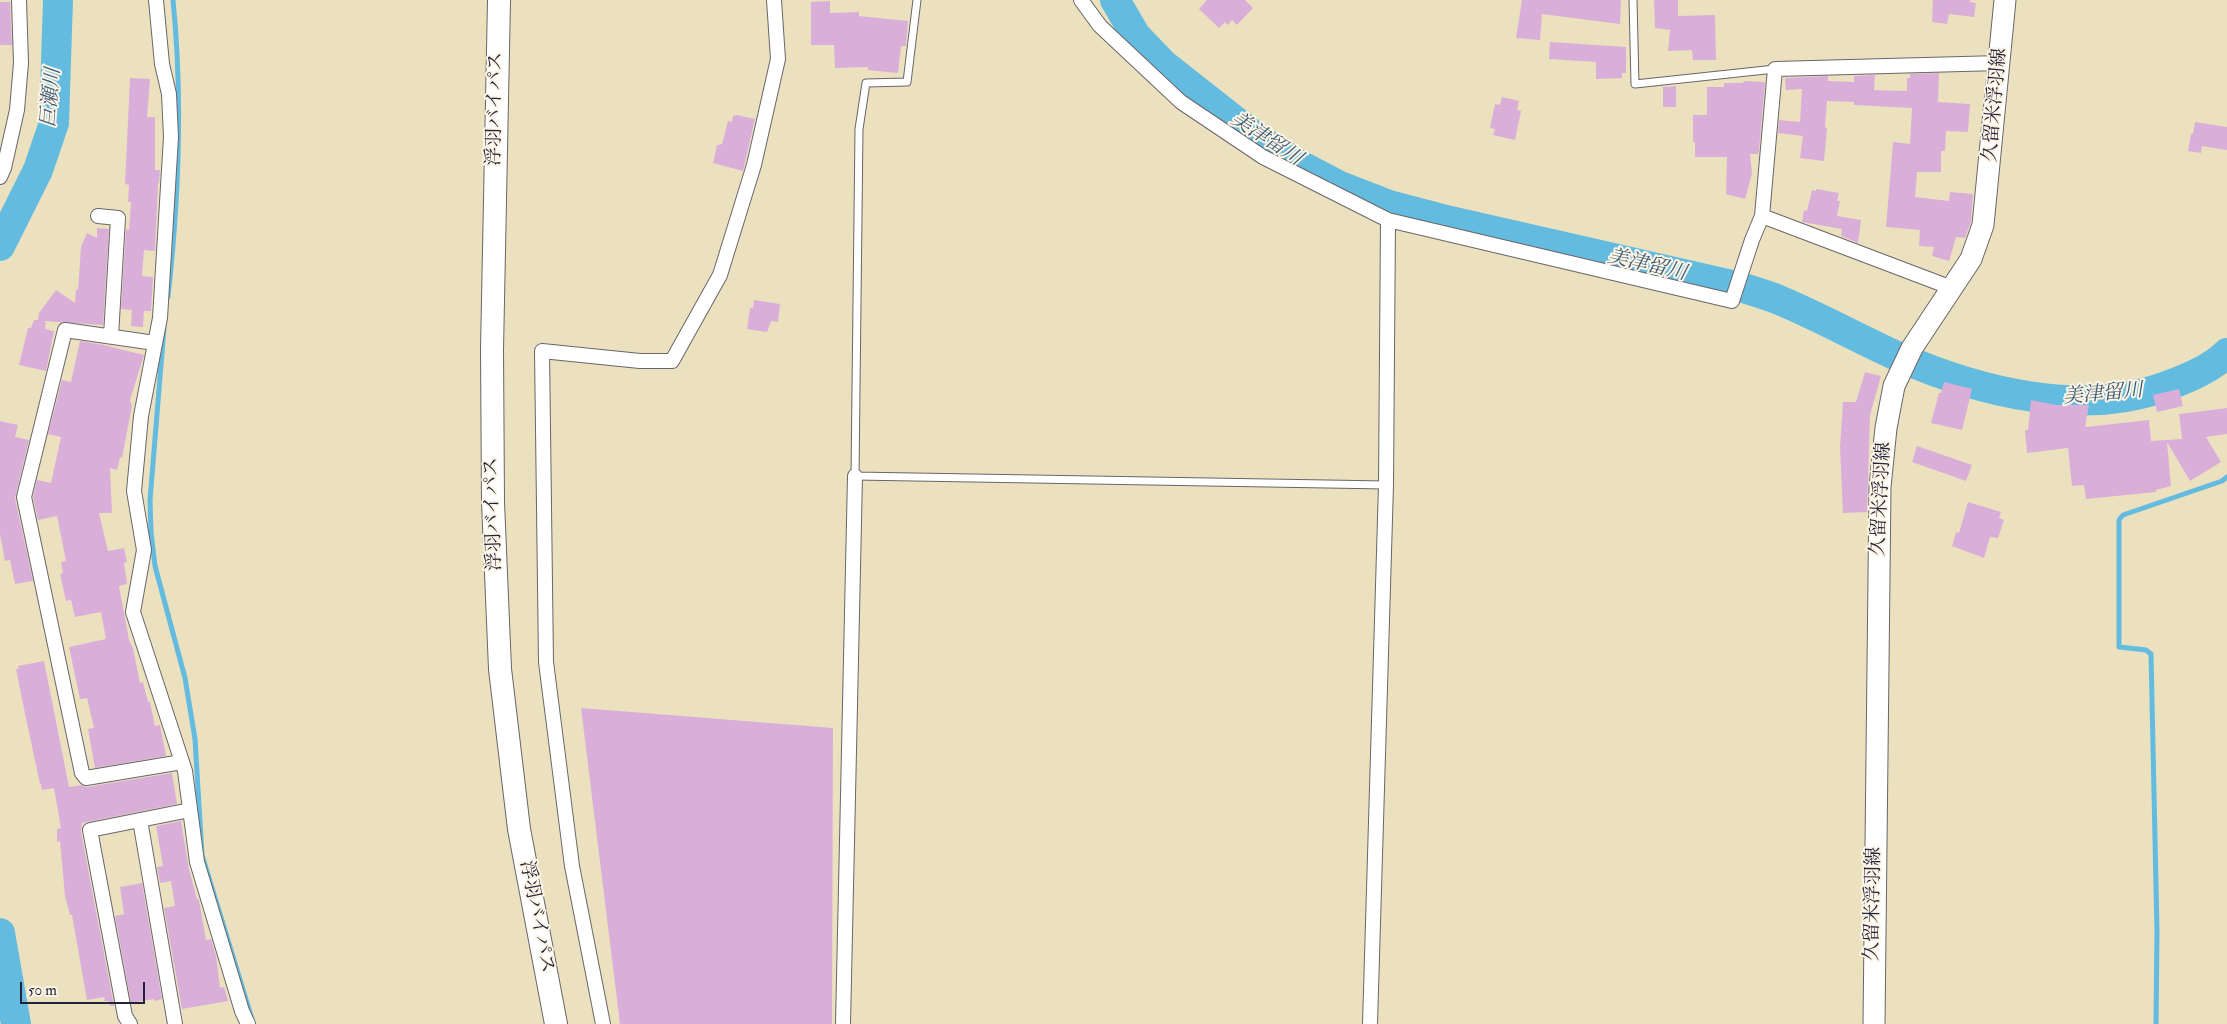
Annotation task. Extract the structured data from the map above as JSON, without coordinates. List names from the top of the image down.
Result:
{
  "streets": {
    "highway": ["浮羽バイパス"],
    "main road": ["久留米浮羽線"]
  },
  "water": ["巨瀬川", "美津留川"],
  "scale_bar": "50 m"
}
